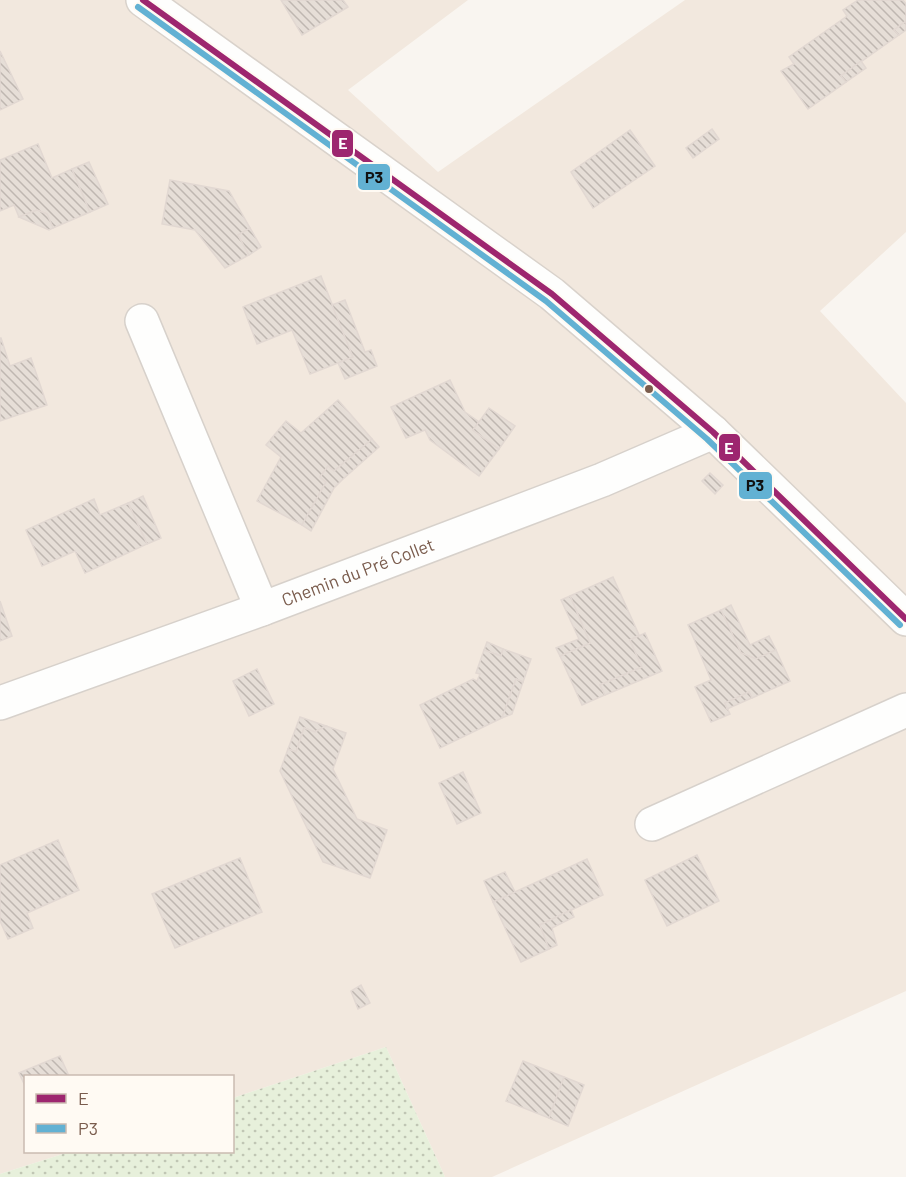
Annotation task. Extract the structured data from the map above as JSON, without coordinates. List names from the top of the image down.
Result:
{
  "streets": {
    "street": ["Chemin du Pré Collet"]
  },
  "lines": ["transit line E", "transit line P3"],
  "legend": ["E", "P3"]
}
